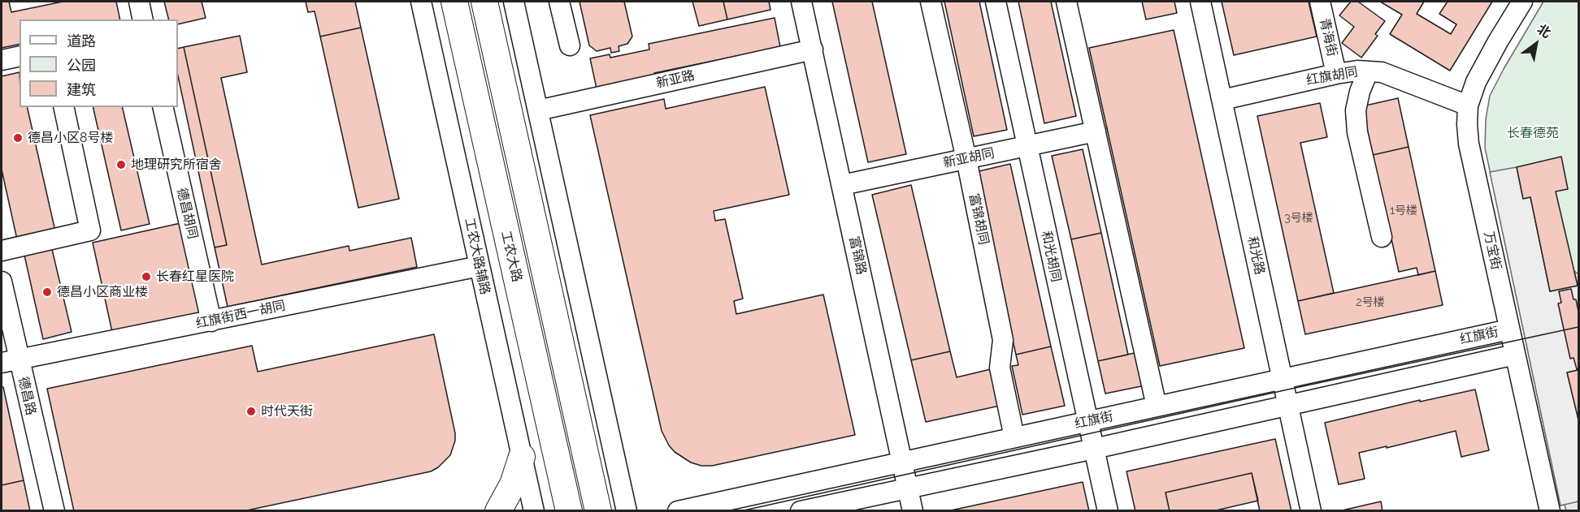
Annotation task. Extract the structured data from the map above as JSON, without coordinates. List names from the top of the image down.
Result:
{
  "streets": {
    "main road": ["工农大路"],
    "street": [
      "青海街",
      "红旗胡同",
      "新亚路",
      "新亚胡同",
      "德昌胡同",
      "富锦胡同",
      "万宝街",
      "富锦路",
      "和光路",
      "工农大路辅路",
      "和光胡同",
      "红旗街西一胡同",
      "红旗街",
      "德昌路"
    ]
  },
  "crossings": [
    ["青海街", "红旗胡同"],
    ["红旗胡同", "万宝街"],
    ["红旗胡同", "和光路"],
    ["新亚路", "富锦路"],
    ["新亚胡同", "富锦胡同"],
    ["新亚胡同", "富锦路"],
    ["新亚胡同", "和光胡同"],
    ["德昌胡同", "红旗街西一胡同"],
    ["富锦胡同", "红旗街"],
    ["万宝街", "红旗街"],
    ["富锦路", "红旗街"],
    ["和光路", "红旗街"],
    ["工农大路辅路", "红旗街西一胡同"],
    ["和光胡同", "红旗街"],
    ["红旗街西一胡同", "德昌路"]
  ],
  "parks": ["长春德苑"],
  "places": [
    "德昌小区8号楼",
    "地理研究所宿舍",
    "长春红星医院",
    "德昌小区商业楼",
    "时代天街"
  ],
  "house_numbers": ["1号楼", "3号楼", "2号楼"],
  "legend": ["道路", "公园", "建筑"],
  "north": "top right"
}
